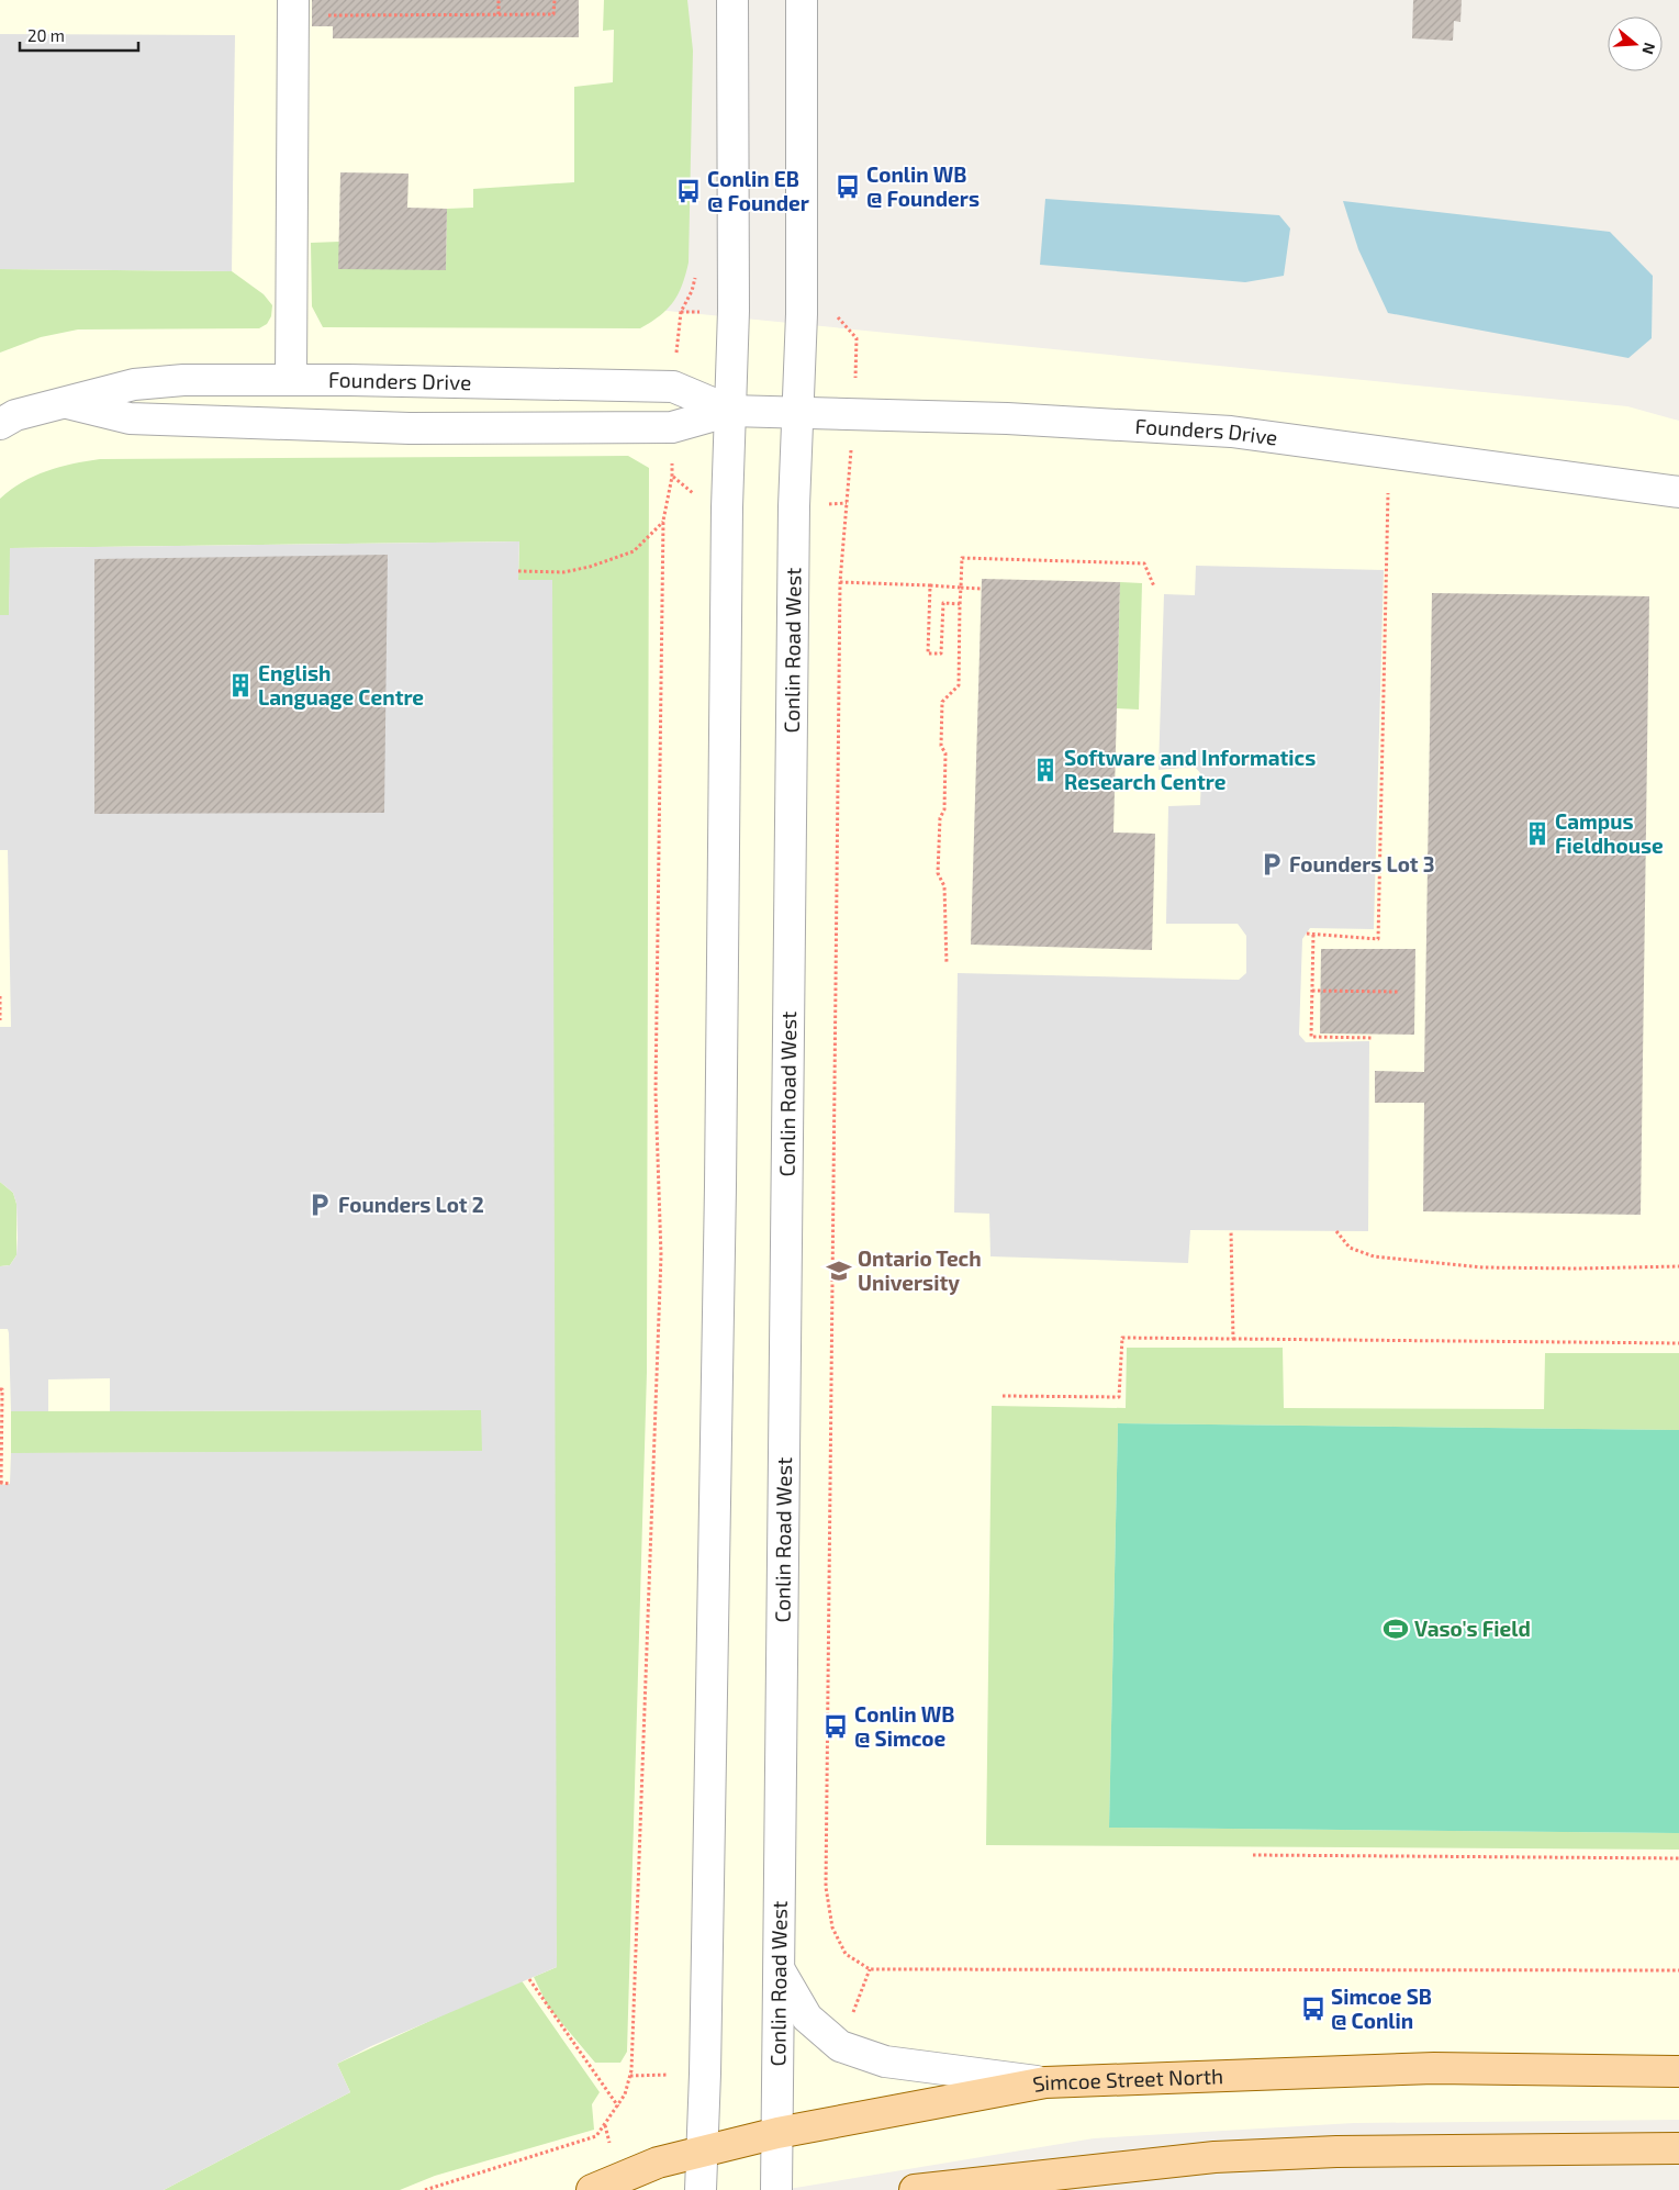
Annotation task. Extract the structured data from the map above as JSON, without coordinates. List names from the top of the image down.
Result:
{
  "streets": {
    "main road": ["Simcoe Street North"],
    "street": ["Founders Drive", "Conlin Road West"]
  },
  "crossings": [
    ["Founders Drive", "Conlin Road West"],
    ["Conlin Road West", "Simcoe Street North"]
  ],
  "places": {
    "bus stop": [
      "Conlin WB @ Founders",
      "Conlin EB @ Founder",
      "Conlin WB @ Simcoe",
      "Simcoe SB @ Conlin"
    ],
    "building": ["English Language Centre", "Software and Informatics Research Centre", "Campus Fieldhouse"],
    "parking": ["Founders Lot 3", "Founders Lot 2"],
    "school or university": ["Ontario Tech University"],
    "sports": ["Vaso's Field"]
  },
  "scale_bar": "20 m",
  "north": "right"
}
